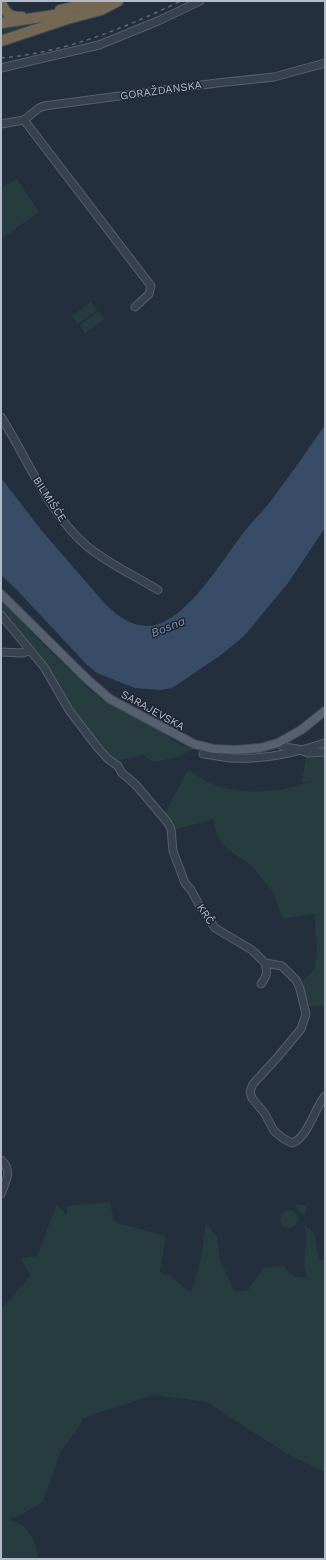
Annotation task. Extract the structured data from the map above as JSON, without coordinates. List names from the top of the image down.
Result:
{
  "streets": {
    "main road": ["SARAJEVSKA"],
    "street": ["GORAŽDANSKA", "BILMIŠĆE", "KRČ"]
  },
  "water": ["Bosna"]
}
